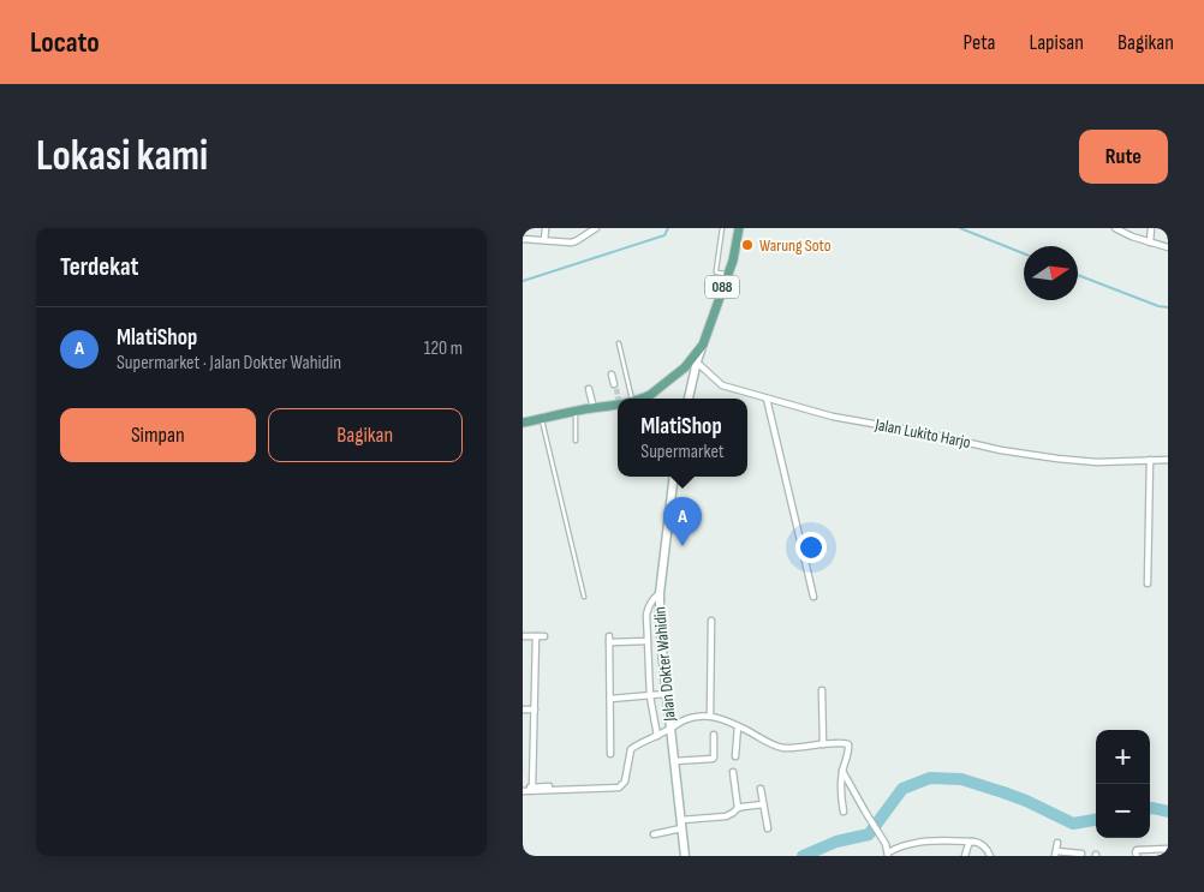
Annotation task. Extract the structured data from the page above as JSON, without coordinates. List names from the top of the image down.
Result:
{
  "streets": {
    "main road": ["088", "Jalan Dokter Wahidin"],
    "street": ["Jalan Lukito Harjo"]
  },
  "crossings": [
    ["088", "Jalan Lukito Harjo"]
  ],
  "places": ["Warung Soto"],
  "north": "right",
  "page": {
    "header": "Locato",
    "nav": ["Peta", "Lapisan", "Bagikan"],
    "buttons": [
      "Rute",
      ["Simpan", "Bagikan"]
    ],
    "title": "Lokasi kami",
    "heading": "Terdekat",
    "list": [
      {
        "mark": "A",
        "name": "MlatiShop",
        "note": "Supermarket · Jalan Dokter Wahidin",
        "value": "120 m"
      }
    ],
    "popup": ["MlatiShop", "Supermarket"],
    "pins": "A",
    "map_buttons": ["+", "−"]
  }
}
